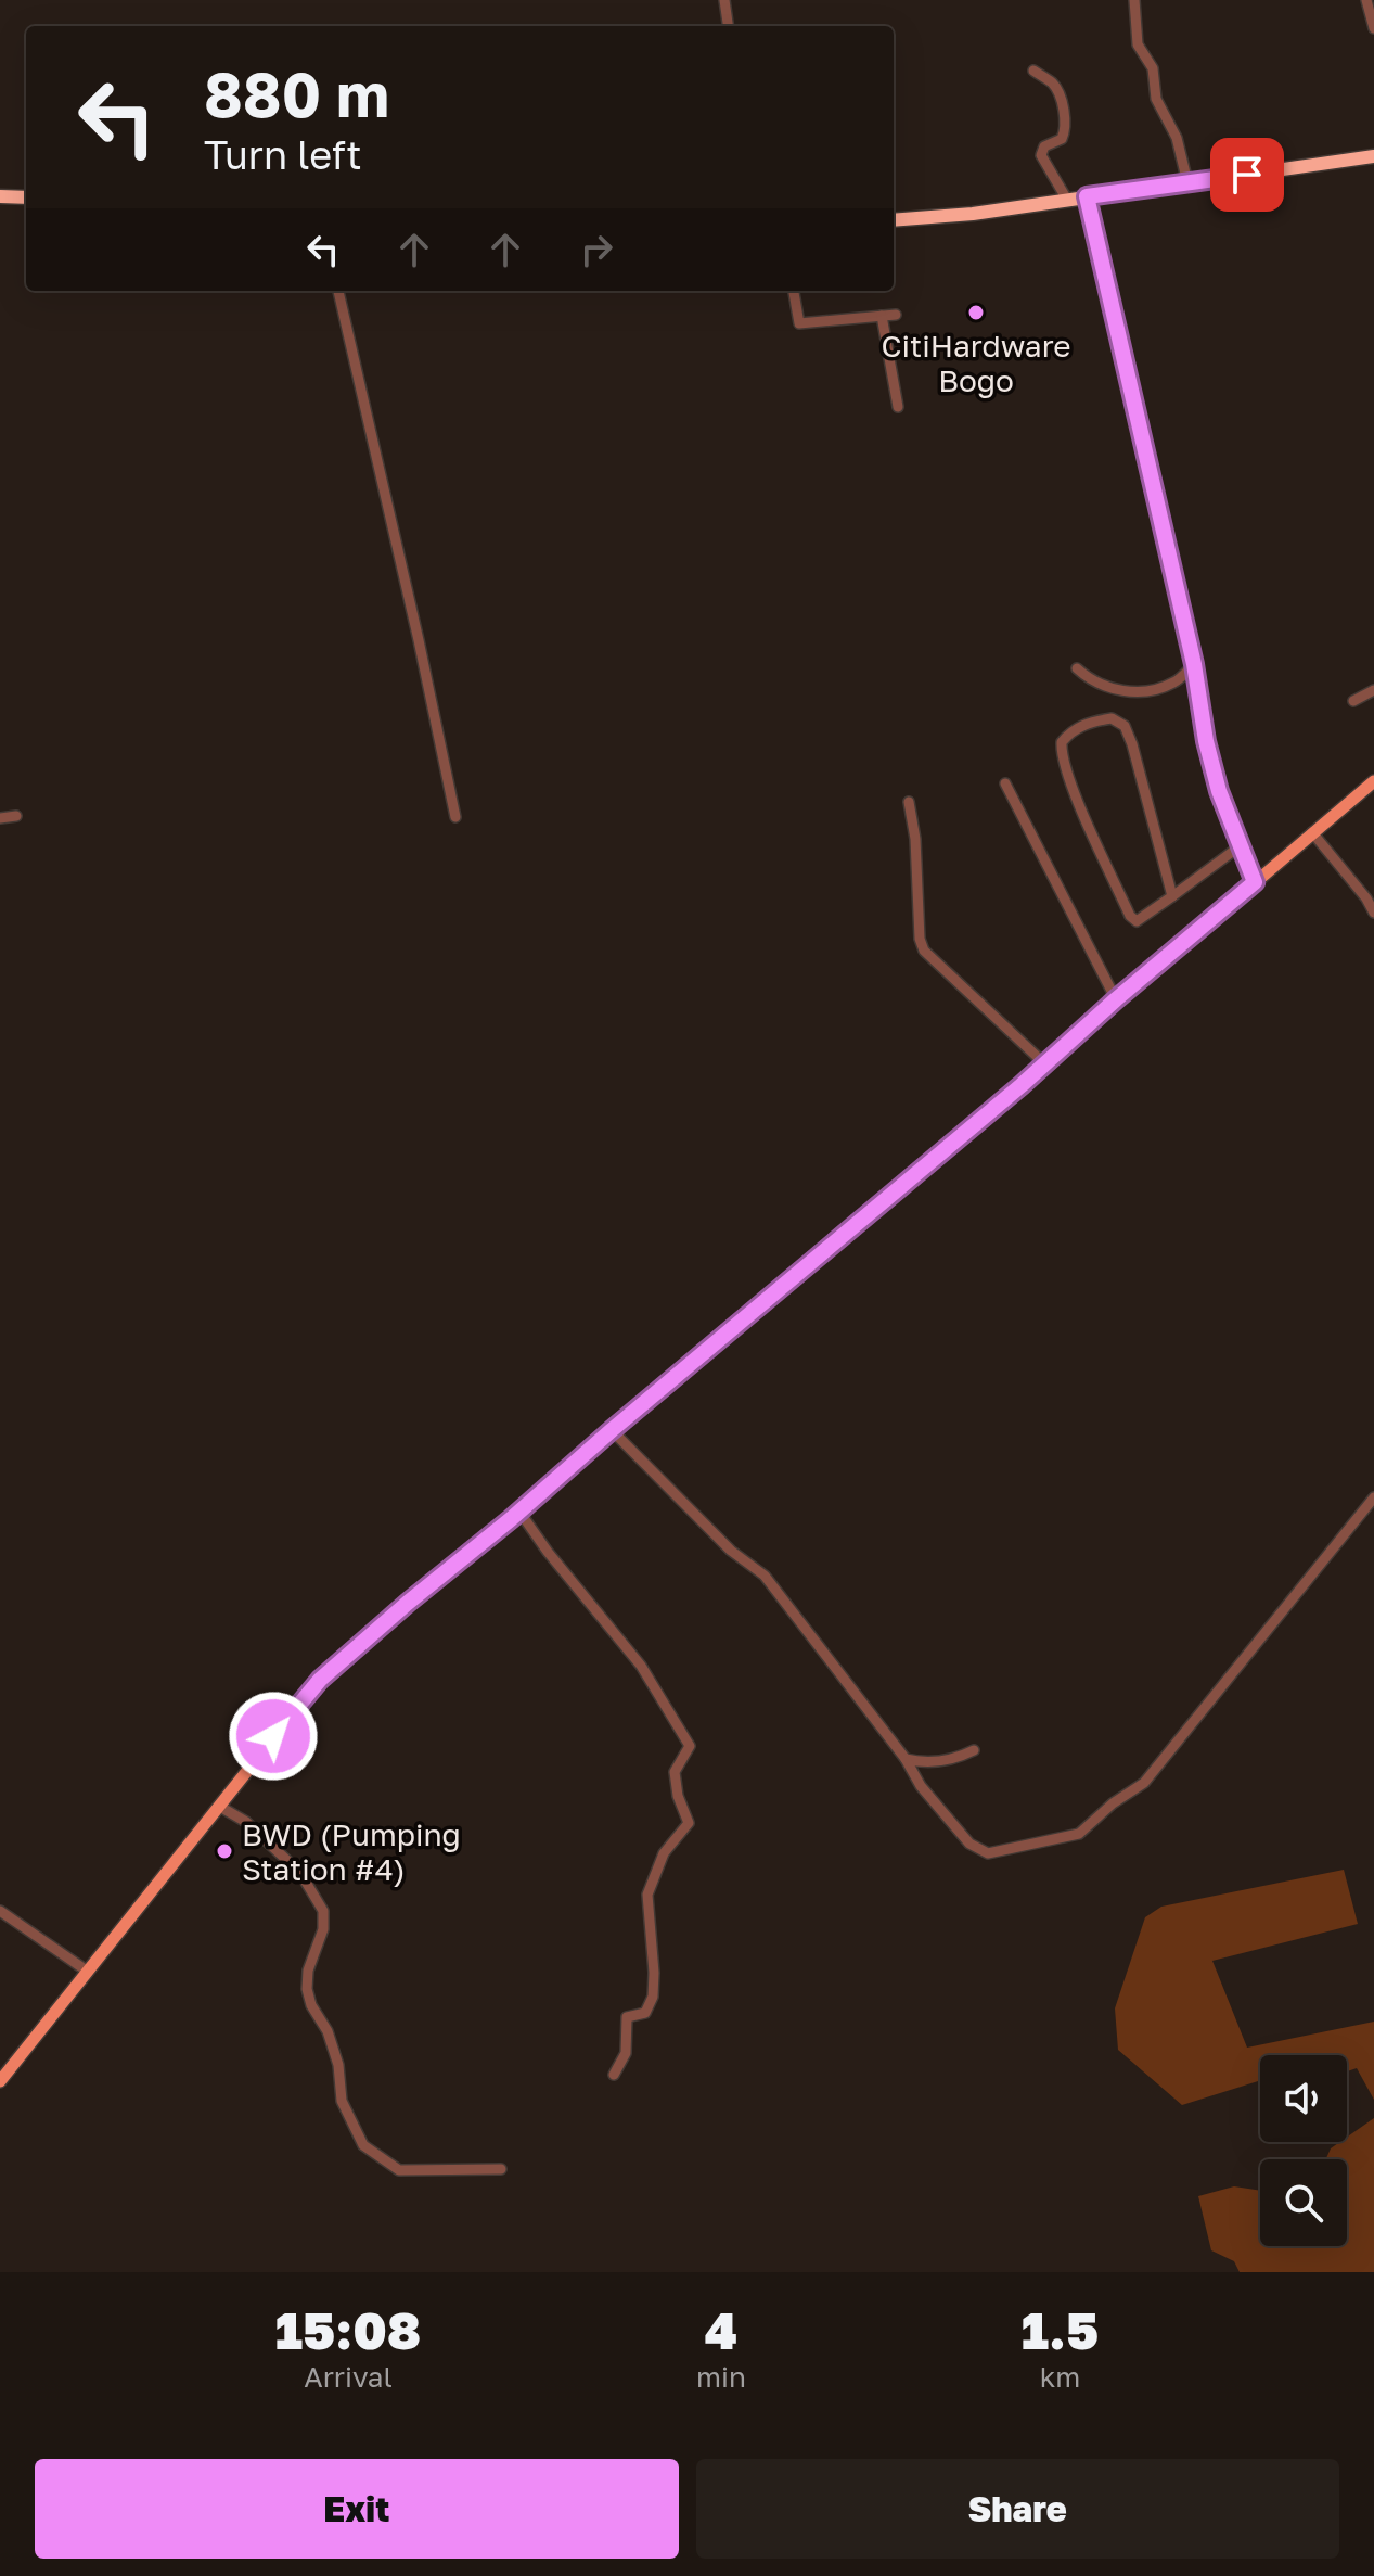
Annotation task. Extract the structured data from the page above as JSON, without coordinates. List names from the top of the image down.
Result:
{
  "places": ["CitiHardware Bogo", "BWD (Pumping Station #4)"],
  "page": {
    "turn": ["880 m", "Turn left"],
    "eta": [
      "15:08",
      "Arrival",
      "4",
      "min",
      "1.5",
      "km"
    ],
    "buttons": ["Exit", "Share"]
  }
}
